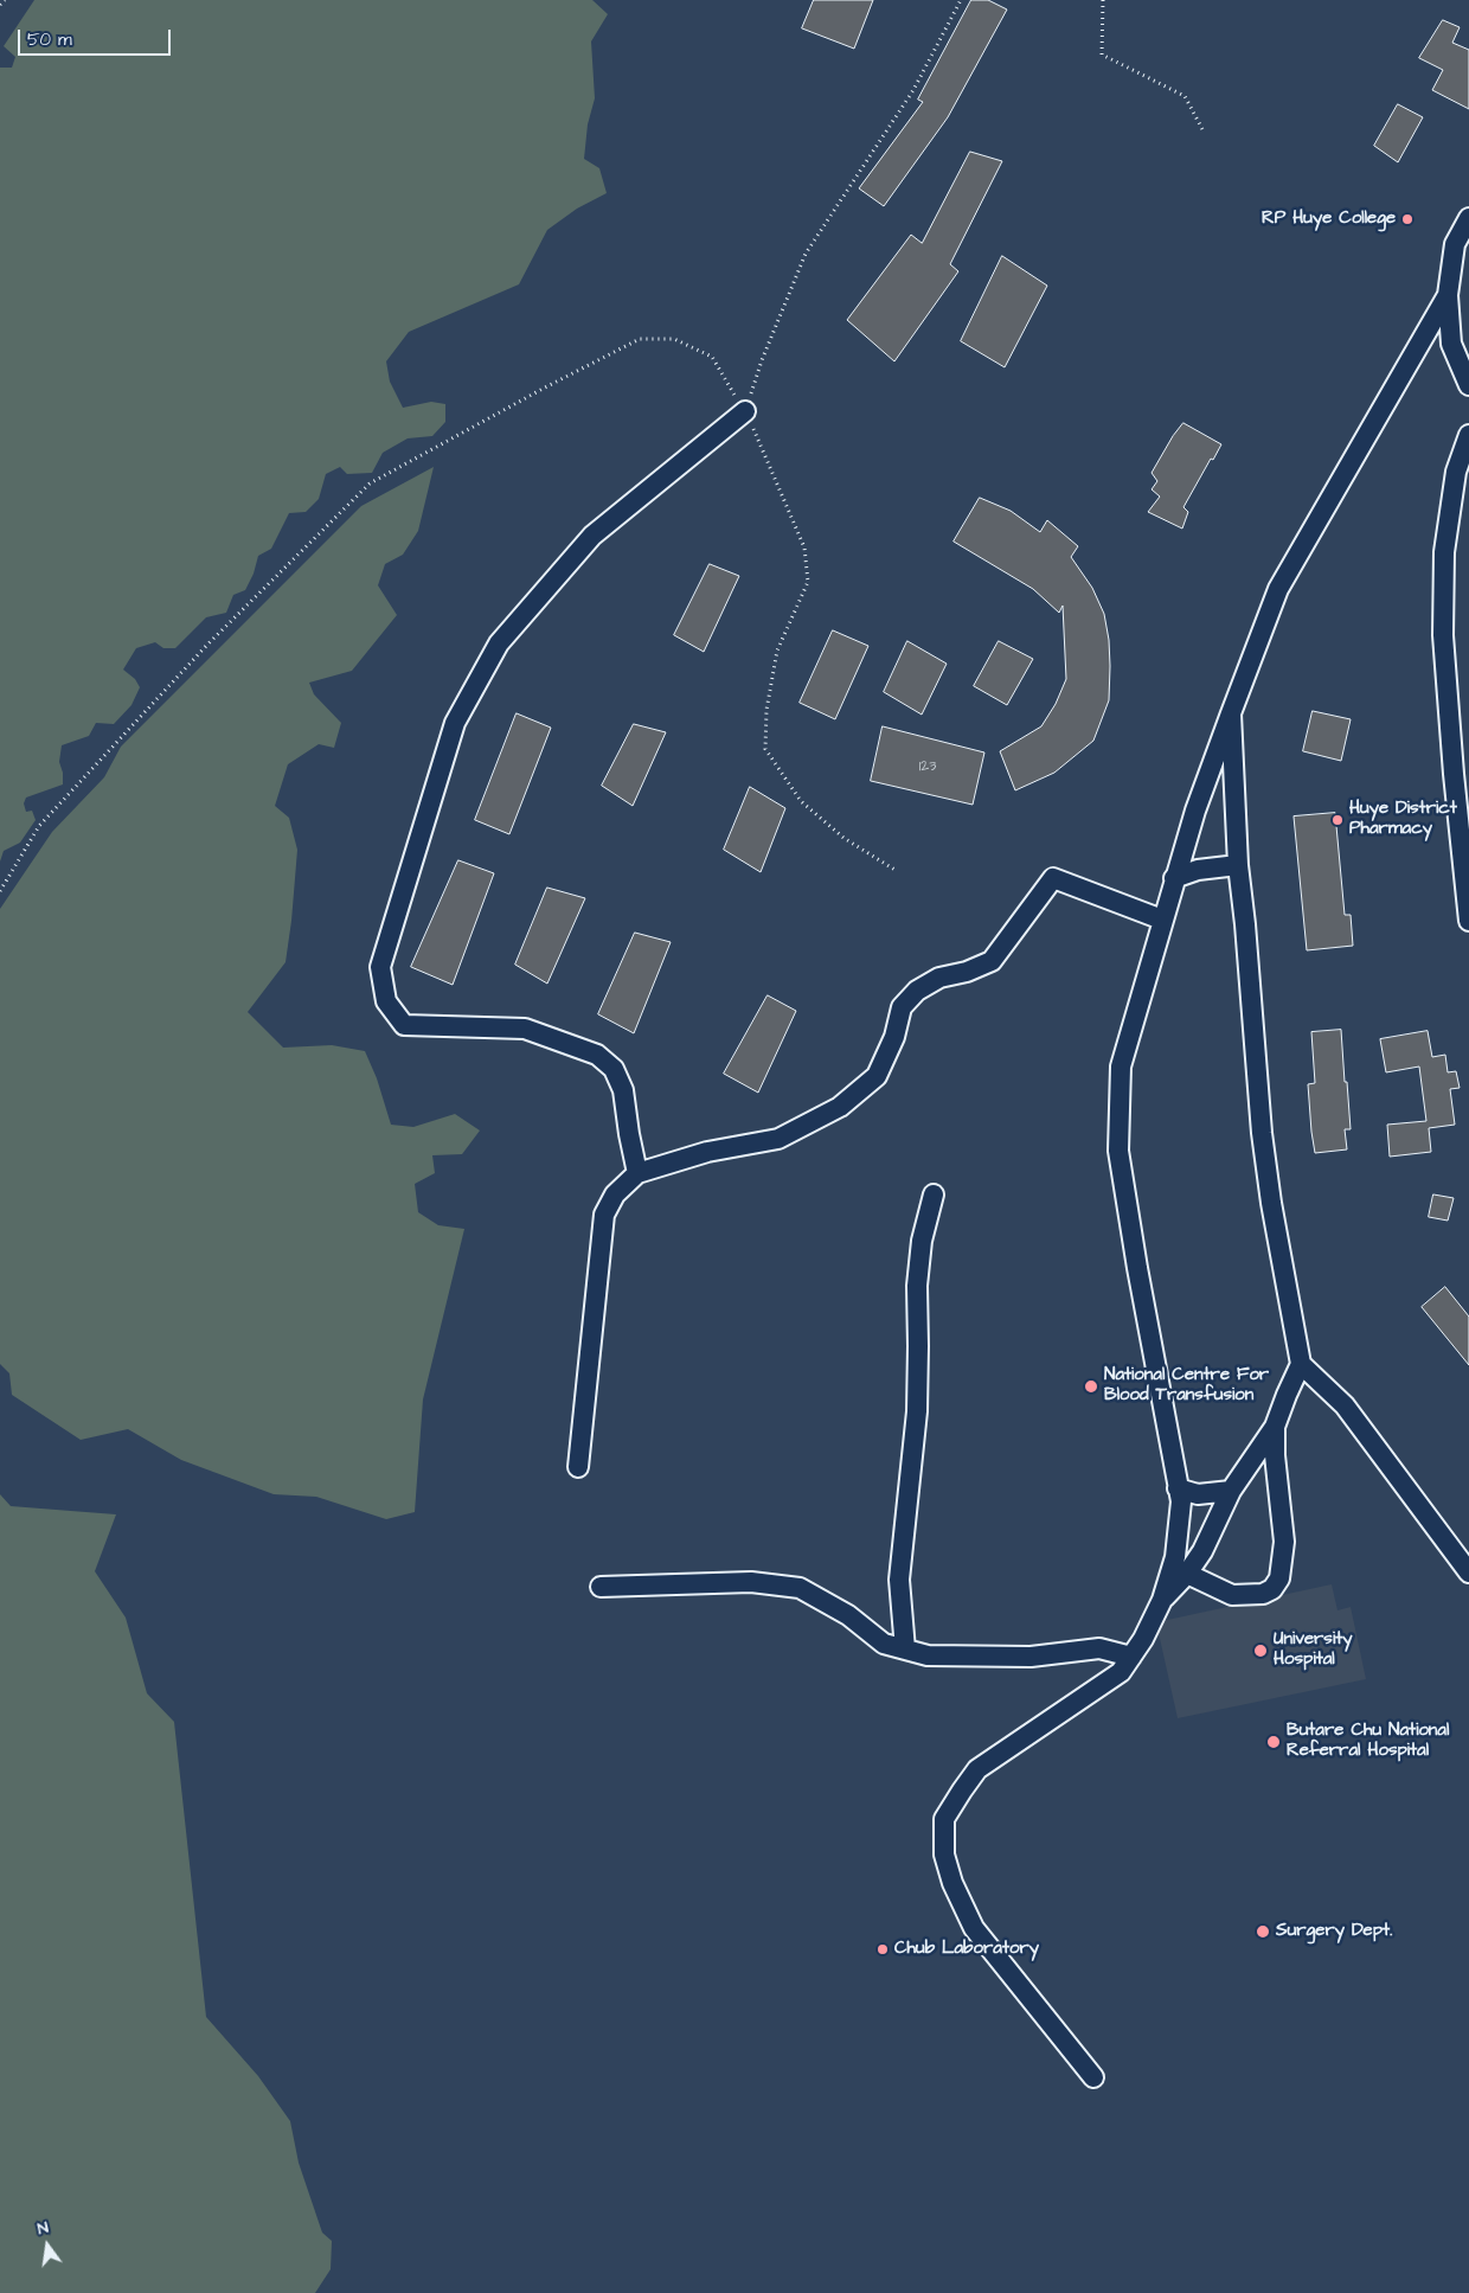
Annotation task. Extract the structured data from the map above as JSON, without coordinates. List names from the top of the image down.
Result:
{
  "places": [
    "RP Huye College",
    "Huye District Pharmacy",
    "National Centre For Blood Transfusion",
    "University Hospital",
    "Butare Chu National Referral Hospital",
    "Surgery Dept.",
    "Chub Laboratory"
  ],
  "house_numbers": ["123"],
  "scale_bar": "50 m",
  "north": "top"
}
